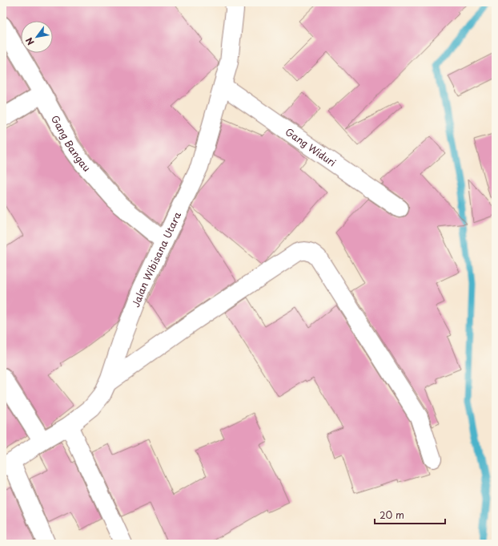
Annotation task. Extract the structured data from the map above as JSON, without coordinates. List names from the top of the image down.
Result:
{
  "streets": {
    "street": ["Gang Bangau", "Gang Widuri", "Jalan Wibisana Utara"]
  },
  "crossings": [
    ["Gang Bangau", "Jalan Wibisana Utara"],
    ["Gang Widuri", "Jalan Wibisana Utara"]
  ],
  "scale_bar": "20 m",
  "north": "bottom left"
}
